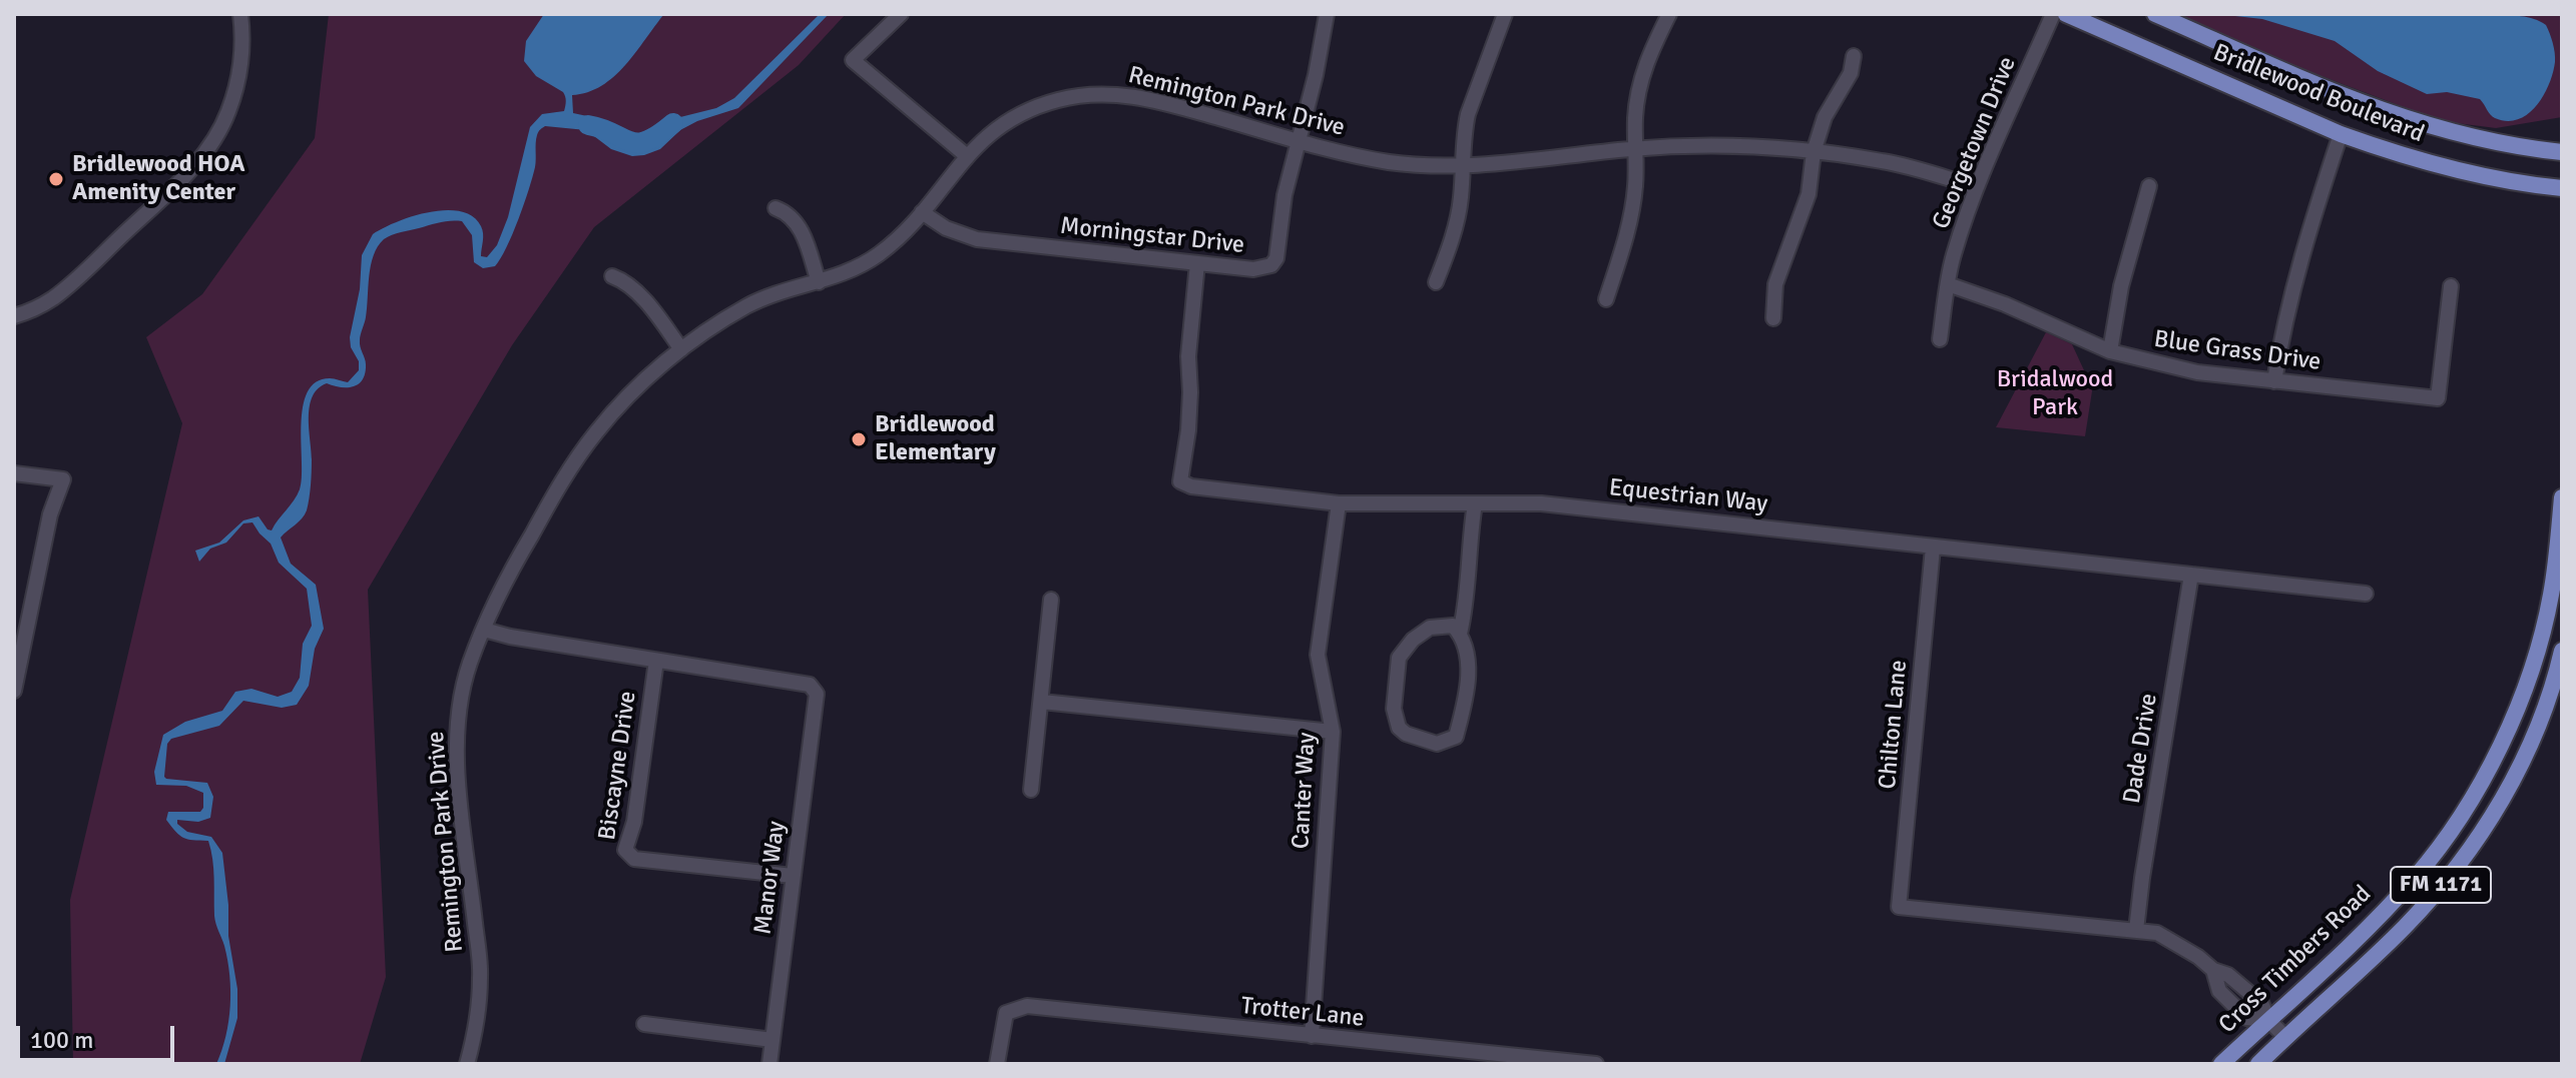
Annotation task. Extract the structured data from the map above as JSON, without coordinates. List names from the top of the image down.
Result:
{
  "streets": {
    "main road": ["Bridlewood Boulevard", "FM 1171", "Cross Timbers Road"],
    "street": [
      "Remington Park Drive",
      "Georgetown Drive",
      "Morningstar Drive",
      "Blue Grass Drive",
      "Equestrian Way",
      "Chilton Lane",
      "Dade Drive",
      "Biscayne Drive",
      "Canter Way",
      "Manor Way",
      "Trotter Lane"
    ]
  },
  "crossings": [
    ["Remington Park Drive", "Georgetown Drive"],
    ["Remington Park Drive", "Morningstar Drive"],
    ["Georgetown Drive", "Blue Grass Drive"],
    ["Morningstar Drive", "Equestrian Way"],
    ["Equestrian Way", "Chilton Lane"],
    ["Equestrian Way", "Dade Drive"],
    ["Equestrian Way", "Canter Way"],
    ["Chilton Lane", "Dade Drive"],
    ["Biscayne Drive", "Manor Way"],
    ["Canter Way", "Trotter Lane"]
  ],
  "parks": ["Bridalwood Park"],
  "places": ["Bridlewood HOA Amenity Center", "Bridlewood Elementary"],
  "scale_bar": "100 m"
}
